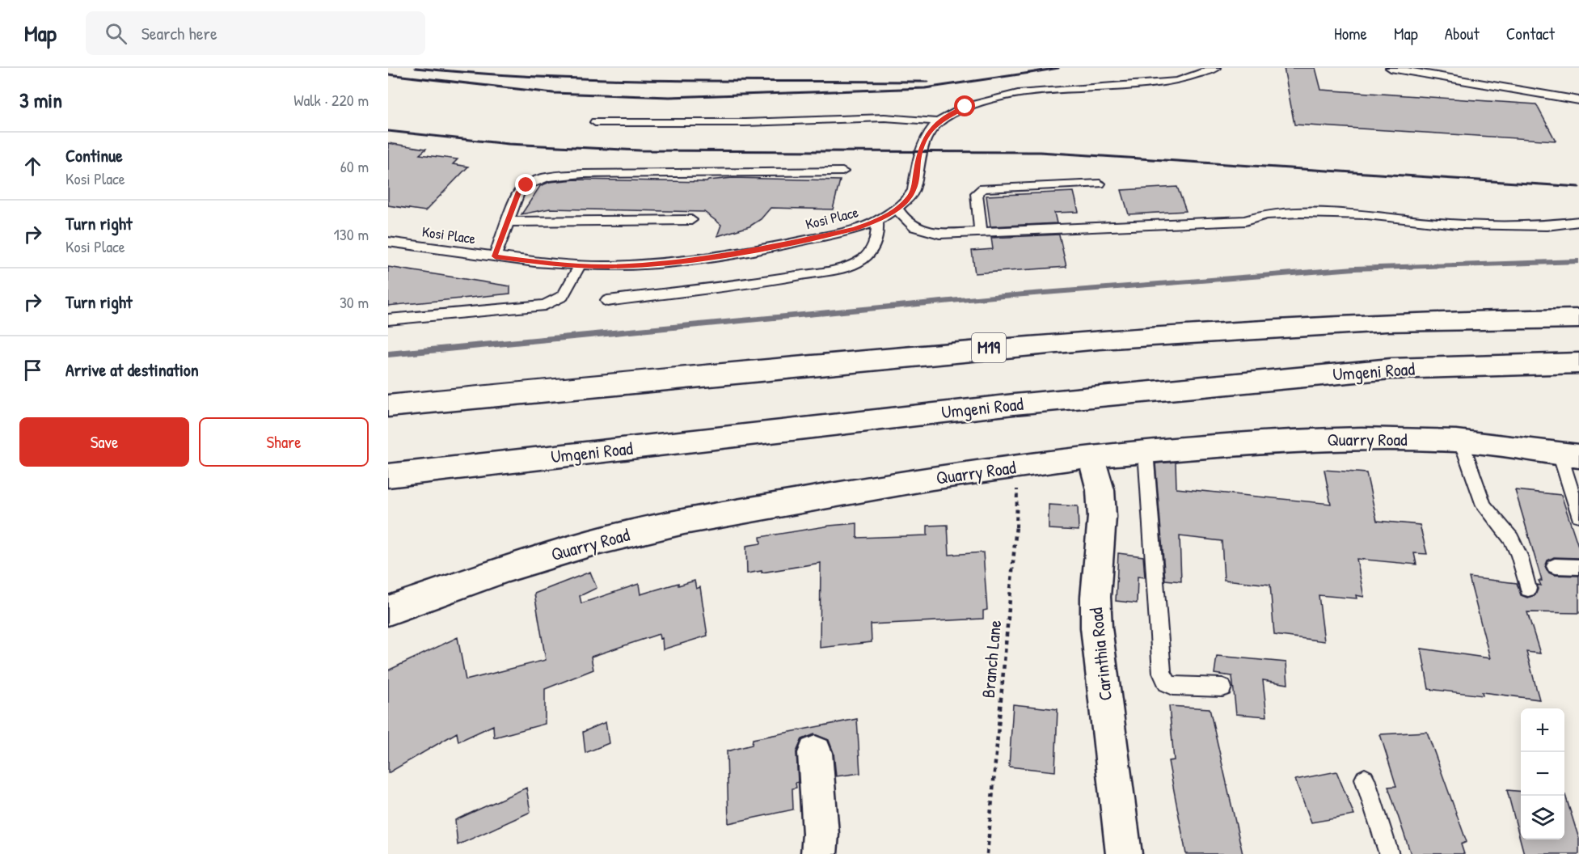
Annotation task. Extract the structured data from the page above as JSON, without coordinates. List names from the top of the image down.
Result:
{
  "streets": {
    "main road": [
      "M19",
      "Umgeni Road",
      "Quarry Road",
      "Carinthia Road"
    ],
    "lane": ["Kosi Place"],
    "path": ["Branch Lane"]
  },
  "crossings": [
    ["Quarry Road", "Carinthia Road"],
    ["Quarry Road", "Branch Lane"]
  ],
  "page": {
    "header": "Map",
    "search": "Search here",
    "nav": [
      "Home",
      "Map",
      "About",
      "Contact"
    ],
    "heading": ["3 min", "Walk · 220 m"],
    "list": [
      ["Continue", "Kosi Place", "60 m"],
      ["Turn right", "Kosi Place", "130 m"],
      ["Turn right", "30 m"],
      "Arrive at destination"
    ],
    "buttons": ["Save", "Share"],
    "map_buttons": ["+", "−"]
  }
}
